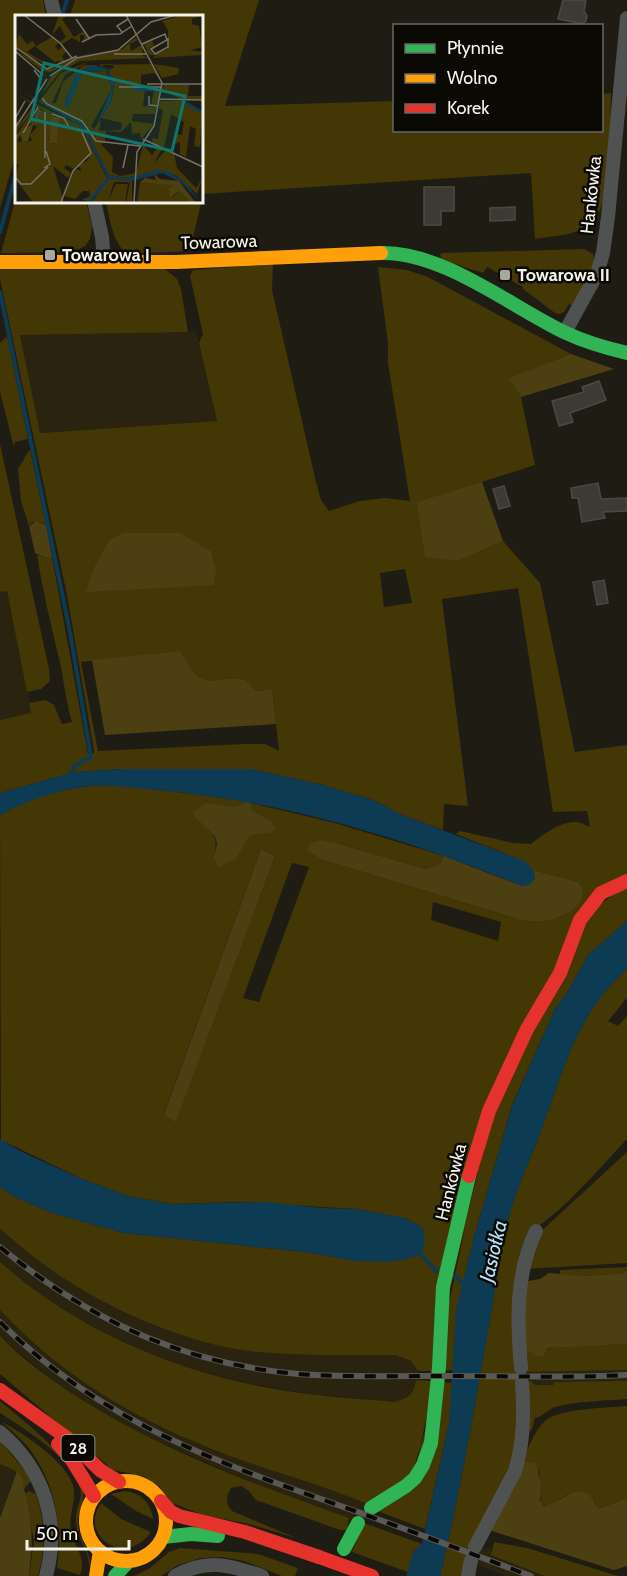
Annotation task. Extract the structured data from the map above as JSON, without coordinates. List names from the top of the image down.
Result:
{
  "streets": {
    "street": ["Hankówka", "Towarowa", "28"]
  },
  "crossings": [
    ["Hankówka", "Towarowa"]
  ],
  "water": ["Jasiołka"],
  "places": {
    "transit": ["Towarowa I", "Towarowa II"]
  },
  "legend": ["Płynnie", "Wolno", "Korek"],
  "scale_bar": "50 m"
}
